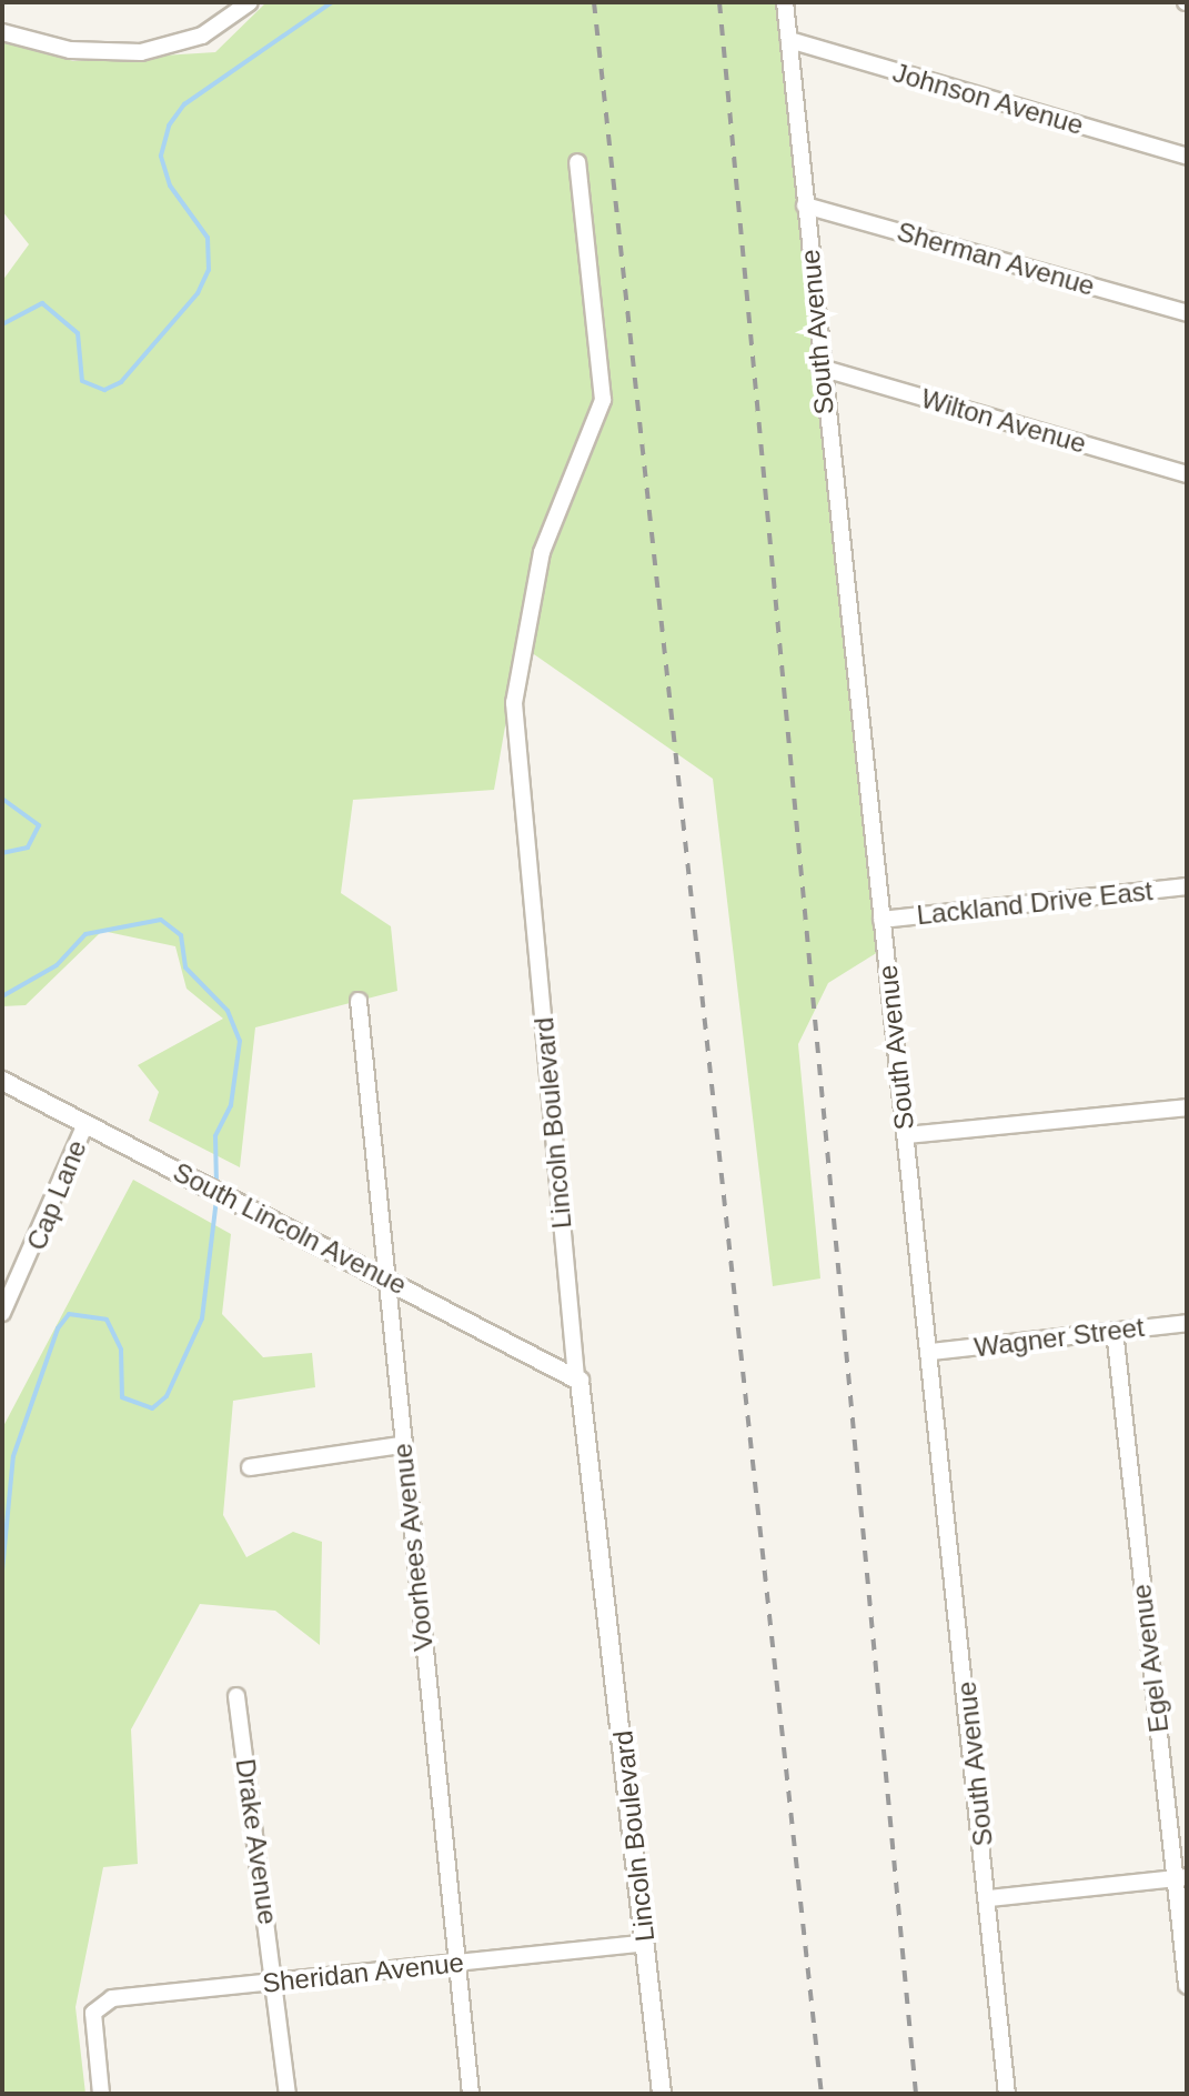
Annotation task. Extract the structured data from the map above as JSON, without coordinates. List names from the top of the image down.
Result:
{
  "streets": {
    "street": [
      "Johnson Avenue",
      "Sherman Avenue",
      "South Avenue",
      "Wilton Avenue",
      "Lackland Drive East",
      "Lincoln Boulevard",
      "Cap Lane",
      "South Lincoln Avenue",
      "Wagner Street",
      "Voorhees Avenue",
      "Egel Avenue",
      "Drake Avenue",
      "Sheridan Avenue"
    ]
  },
  "crossings": [
    ["Johnson Avenue", "South Avenue"],
    ["Sherman Avenue", "South Avenue"],
    ["South Avenue", "Wilton Avenue"],
    ["South Avenue", "Lackland Drive East"],
    ["South Avenue", "Wagner Street"],
    ["Lincoln Boulevard", "South Lincoln Avenue"],
    ["Lincoln Boulevard", "Sheridan Avenue"],
    ["Cap Lane", "South Lincoln Avenue"],
    ["South Lincoln Avenue", "Voorhees Avenue"],
    ["Wagner Street", "Egel Avenue"],
    ["Voorhees Avenue", "Sheridan Avenue"],
    ["Drake Avenue", "Sheridan Avenue"]
  ]
}
